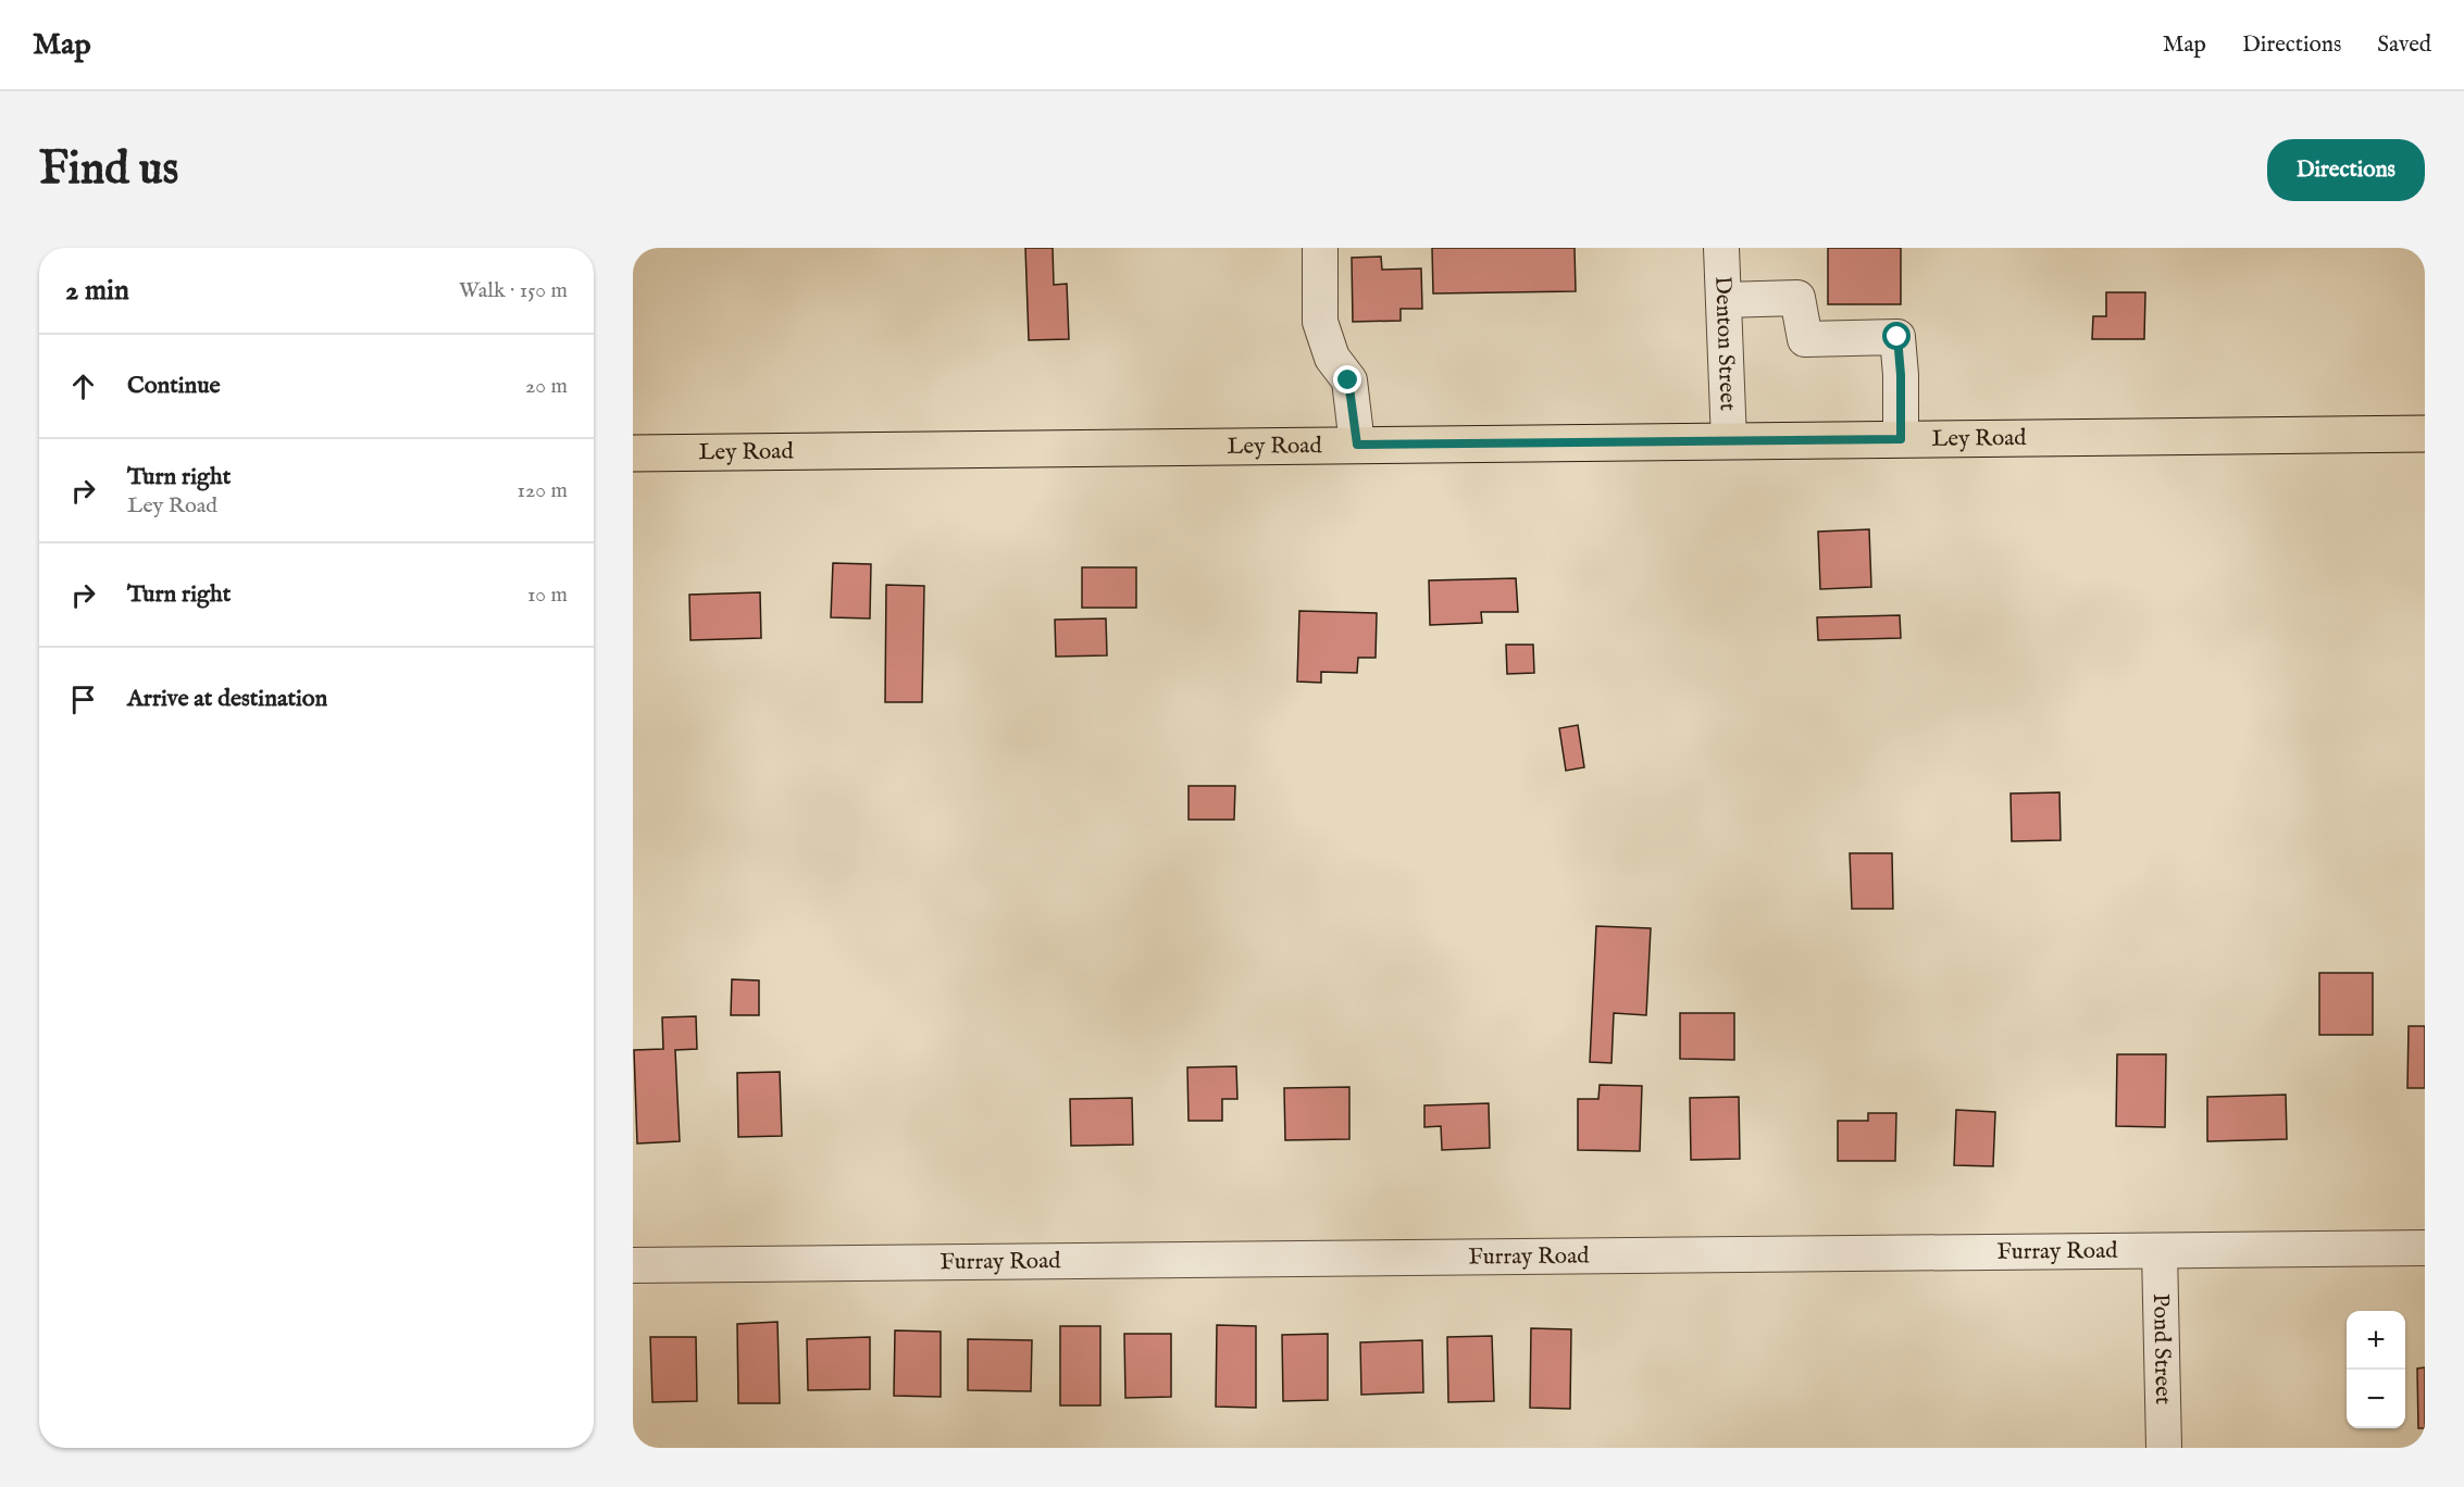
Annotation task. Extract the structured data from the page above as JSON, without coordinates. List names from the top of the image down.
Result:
{
  "streets": {
    "main road": ["Ley Road"],
    "street": ["Denton Street", "Furray Road", "Pond Street"]
  },
  "crossings": [
    ["Denton Street", "Ley Road"],
    ["Furray Road", "Pond Street"]
  ],
  "page": {
    "header": "Map",
    "nav": ["Map", "Directions", "Saved"],
    "buttons": "Directions",
    "title": "Find us",
    "heading": ["2 min", "Walk · 150 m"],
    "list": [
      ["Continue", "20 m"],
      ["Turn right", "Ley Road", "120 m"],
      ["Turn right", "10 m"],
      "Arrive at destination"
    ],
    "map_buttons": ["+", "−"]
  }
}
